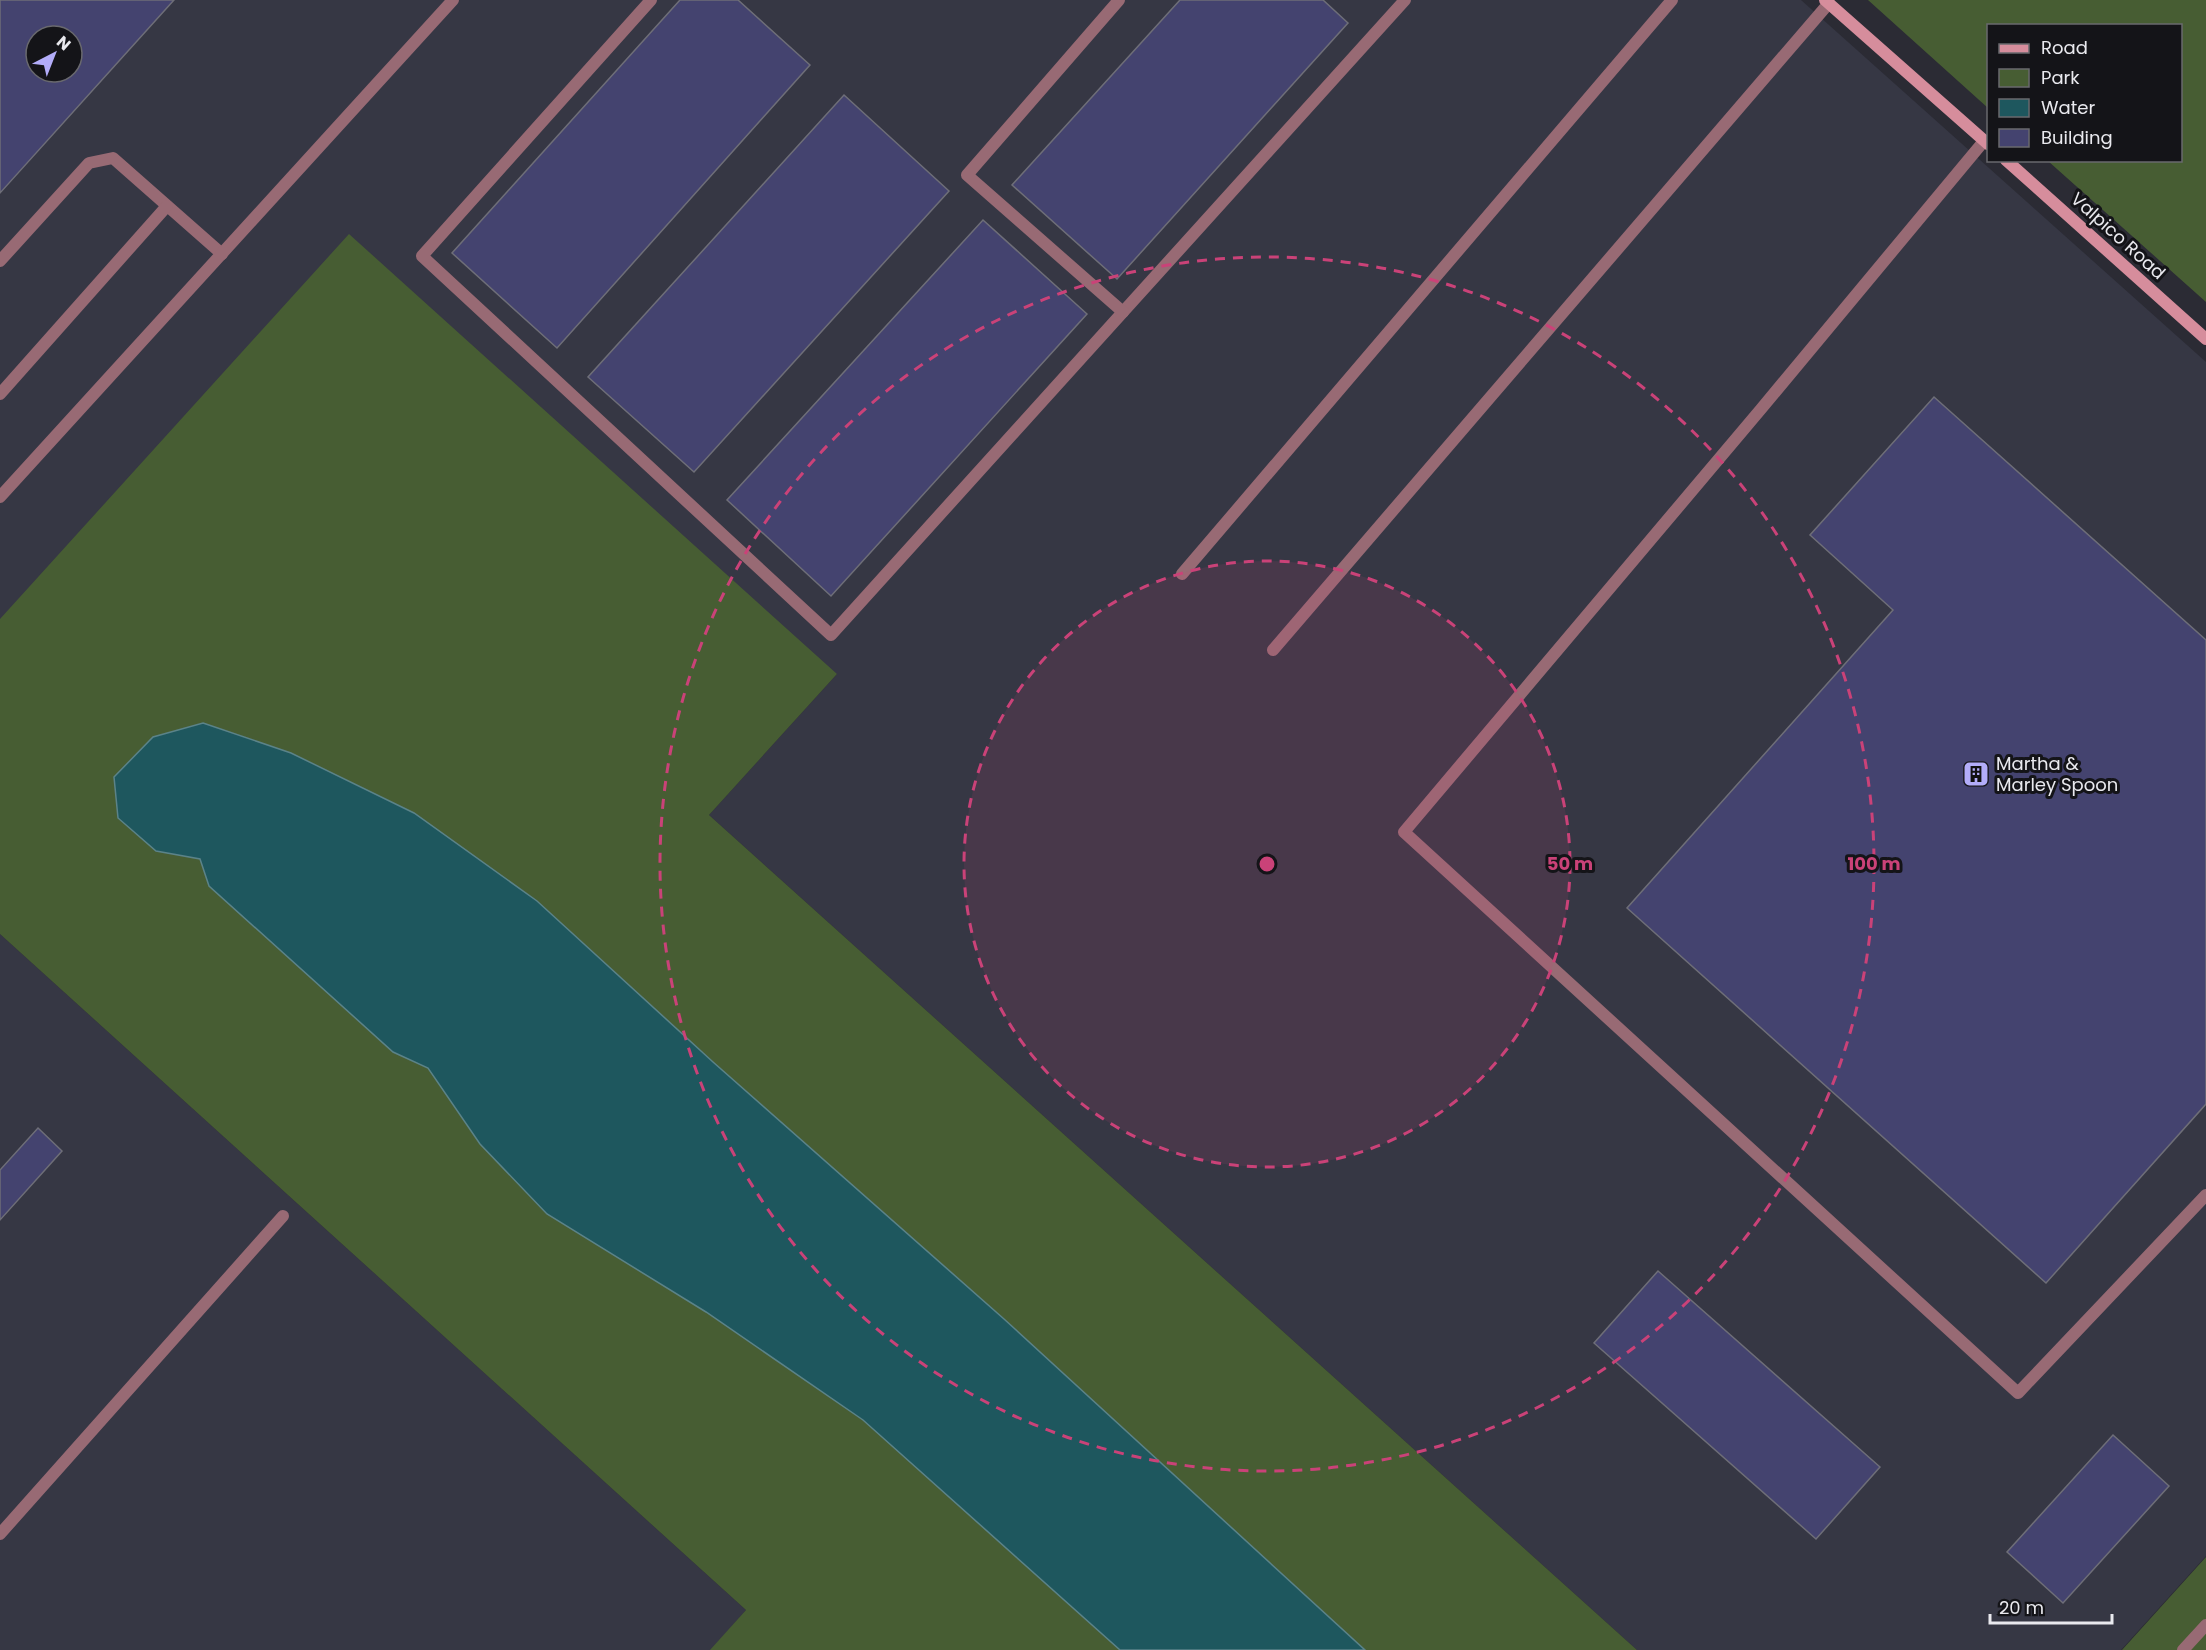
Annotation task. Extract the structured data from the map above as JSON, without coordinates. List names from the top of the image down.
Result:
{
  "streets": {
    "main road": ["Valpico Road"]
  },
  "places": {
    "building": ["Martha & Marley Spoon"]
  },
  "legend": [
    "Road",
    "Park",
    "Water",
    "Building"
  ],
  "scale_bar": "20 m",
  "north": "top right",
  "rings": ["50 m", "100 m"]
}
